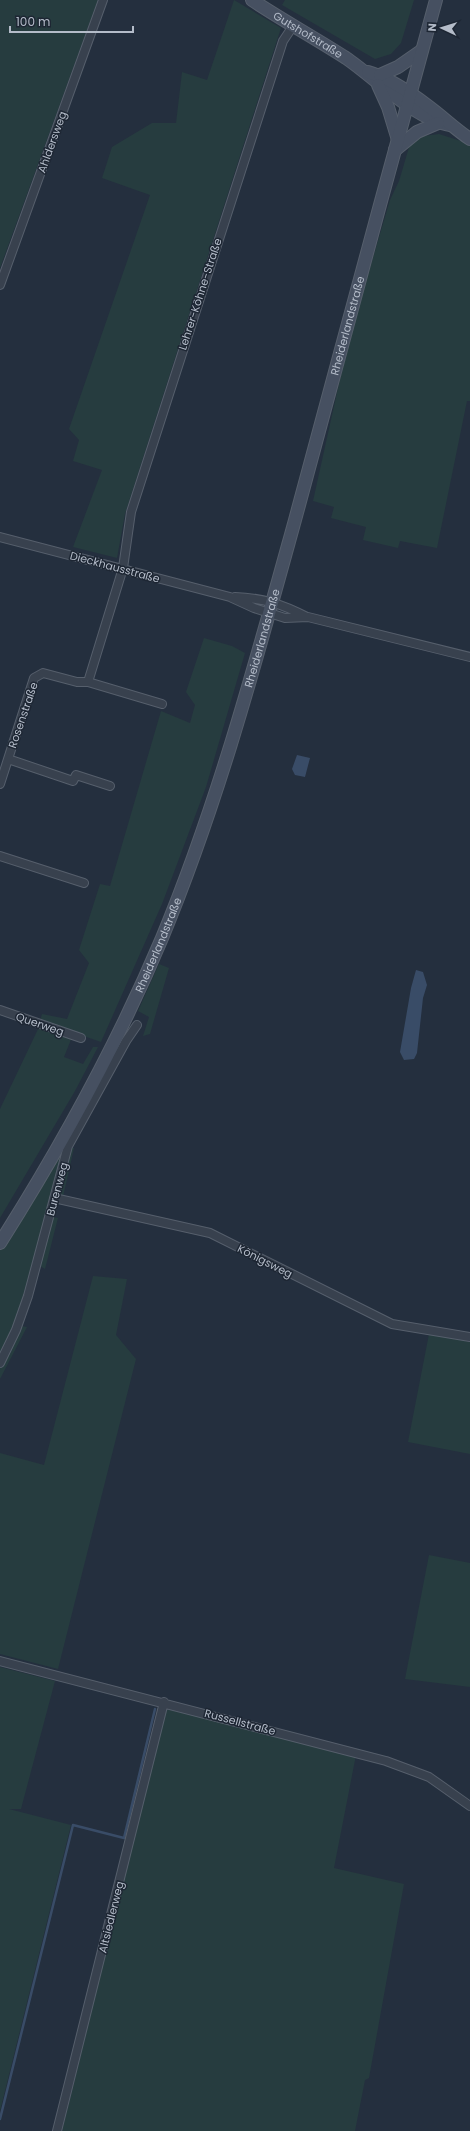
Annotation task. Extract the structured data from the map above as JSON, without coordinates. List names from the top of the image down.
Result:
{
  "streets": {
    "main road": ["Gutshofstraße", "Rheiderlandstraße"],
    "street": [
      "Ahldersweg",
      "Lehrer-Köhne-Straße",
      "Dieckhausstraße",
      "Rosenstraße",
      "Querweg",
      "Burenweg",
      "Königsweg",
      "Russellstraße",
      "Altsiedlerweg"
    ]
  },
  "crossings": [
    ["Gutshofstraße", "Lehrer-Köhne-Straße"],
    ["Gutshofstraße", "Rheiderlandstraße"],
    ["Lehrer-Köhne-Straße", "Dieckhausstraße"],
    ["Rheiderlandstraße", "Dieckhausstraße"],
    ["Burenweg", "Königsweg"],
    ["Russellstraße", "Altsiedlerweg"]
  ],
  "scale_bar": "100 m",
  "north": "left"
}
